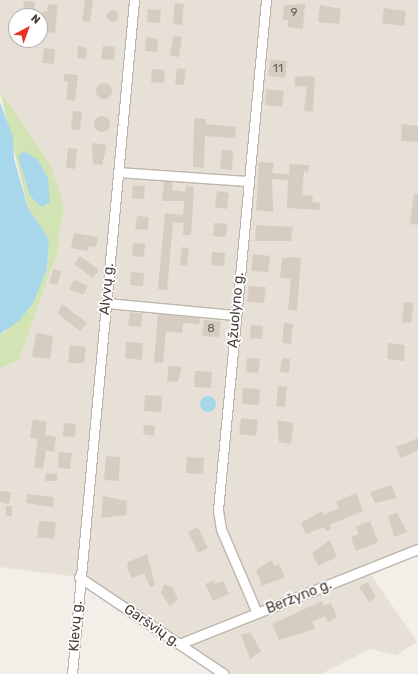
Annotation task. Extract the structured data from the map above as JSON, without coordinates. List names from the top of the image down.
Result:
{
  "streets": {
    "street": [
      "Alyvų g.",
      "Ąžuolyno g.",
      "Beržyno g.",
      "Klevų g.",
      "Garšvių g."
    ]
  },
  "crossings": [
    ["Alyvų g.", "Klevų g."],
    ["Alyvų g.", "Garšvių g."],
    ["Ąžuolyno g.", "Beržyno g."],
    ["Beržyno g.", "Garšvių g."],
    ["Klevų g.", "Garšvių g."]
  ],
  "house_numbers": ["9", "11", "8"],
  "north": "top right"
}
